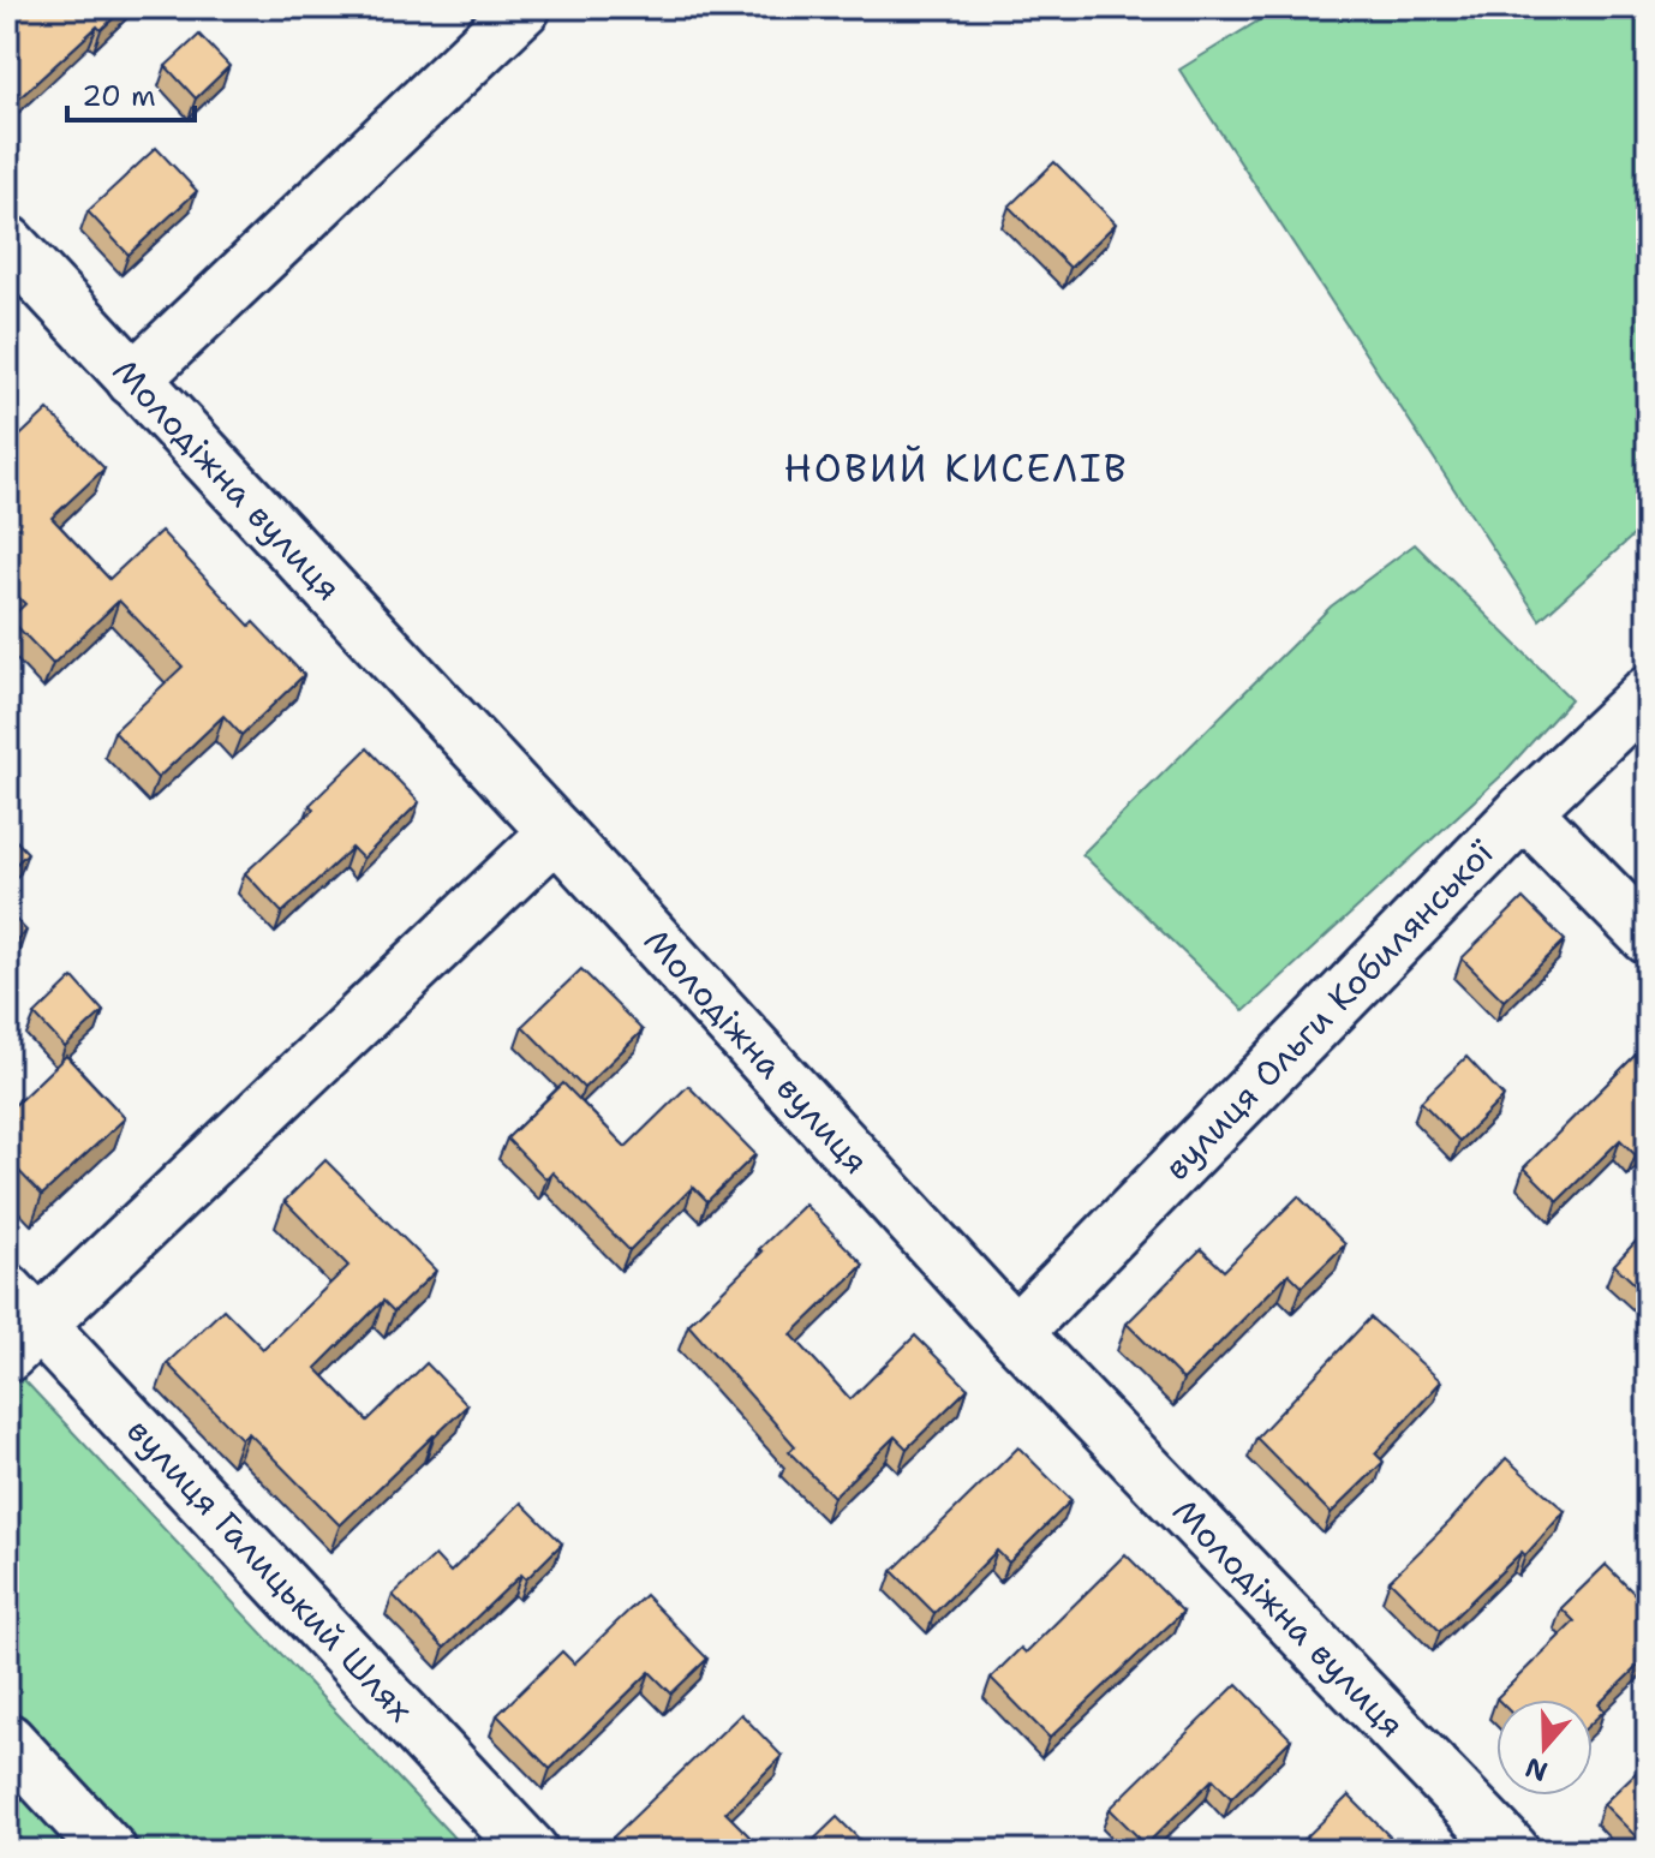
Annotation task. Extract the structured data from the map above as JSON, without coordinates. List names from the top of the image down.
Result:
{
  "streets": {
    "main road": ["Молодіжна вулиця", "вулиця Ольги Кобилянської", "вулиця Галицький Шлях"]
  },
  "crossings": [
    ["Молодіжна вулиця", "вулиця Ольги Кобилянської"]
  ],
  "districts": ["НОВИЙ КИСЕЛІВ"],
  "scale_bar": "20 m",
  "north": "bottom"
}
